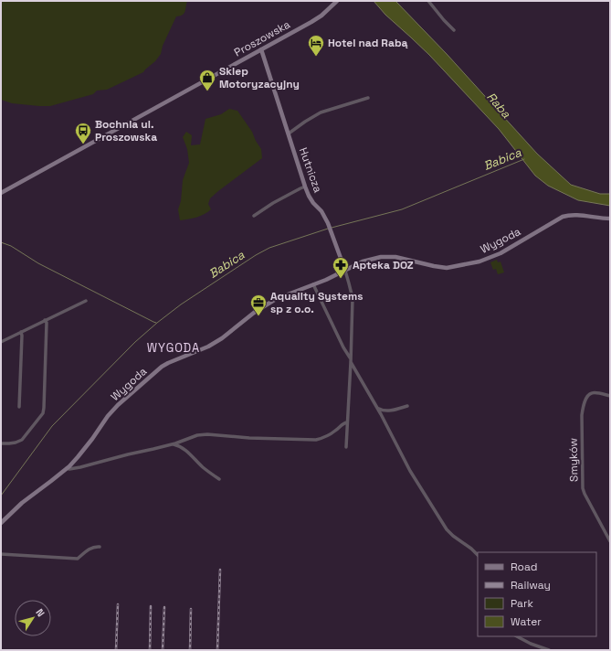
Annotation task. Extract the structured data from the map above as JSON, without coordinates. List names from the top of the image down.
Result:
{
  "streets": {
    "street": [
      "Proszowska",
      "Hutnicza",
      "Wygoda",
      "Smyków"
    ]
  },
  "crossings": [
    ["Proszowska", "Hutnicza"],
    ["Hutnicza", "Wygoda"]
  ],
  "districts": ["WYGODA"],
  "water": ["Raba", "Babica"],
  "places": {
    "hotel": ["Hotel nad Rabą"],
    "shop": ["Sklep Motoryzacyjny"],
    "bus stop": ["Bochnia ul. Proszowska"],
    "pharmacy": ["Apteka DOZ"],
    "office": ["Aquality Systems sp z o.o."]
  },
  "legend": [
    "Road",
    "Railway",
    "Park",
    "Water"
  ],
  "north": "top right"
}
